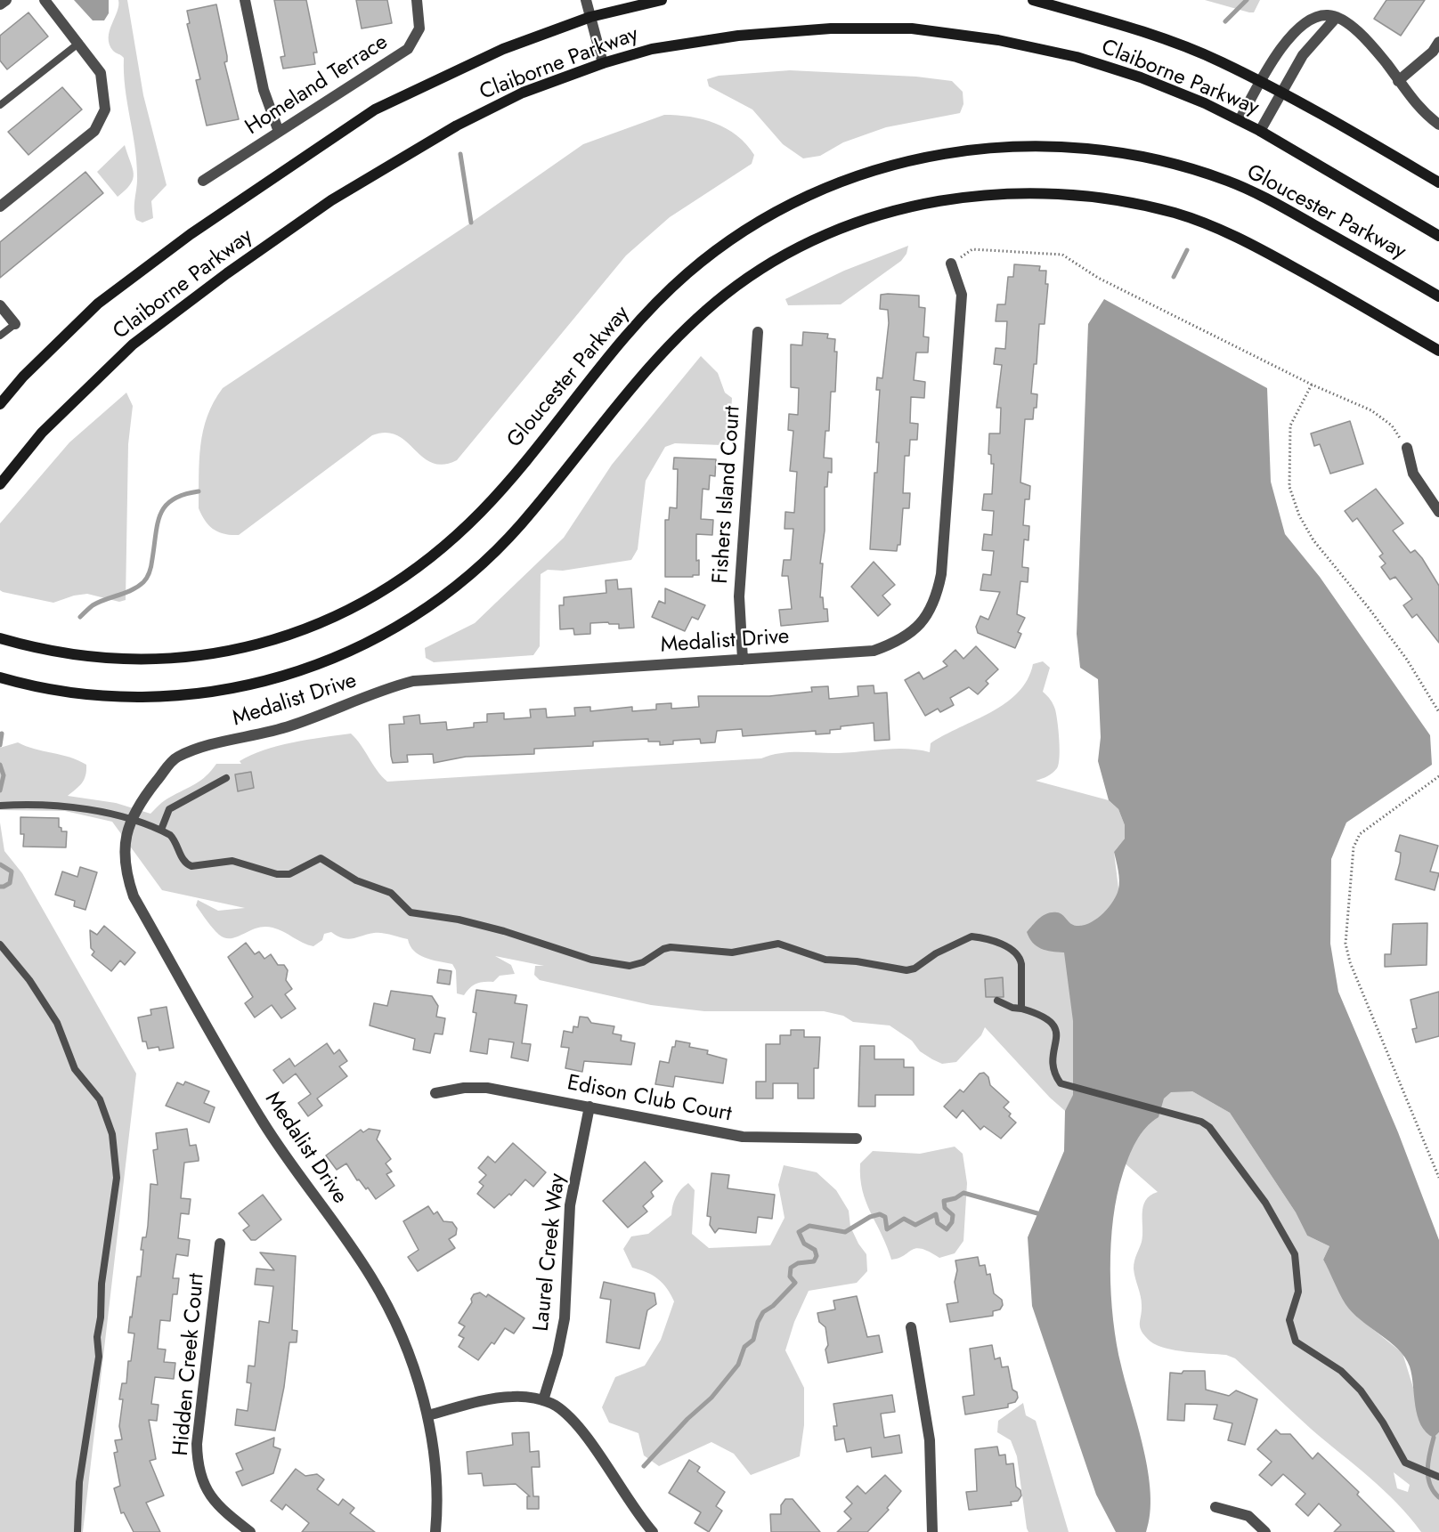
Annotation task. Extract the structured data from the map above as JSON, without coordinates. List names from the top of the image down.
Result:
{
  "streets": {
    "main road": ["Claiborne Parkway", "Gloucester Parkway"],
    "street": [
      "Homeland Terrace",
      "Fishers Island Court",
      "Medalist Drive",
      "Edison Club Court",
      "Laurel Creek Way",
      "Hidden Creek Court"
    ]
  },
  "crossings": [
    ["Fishers Island Court", "Medalist Drive"],
    ["Edison Club Court", "Laurel Creek Way"]
  ]
}
